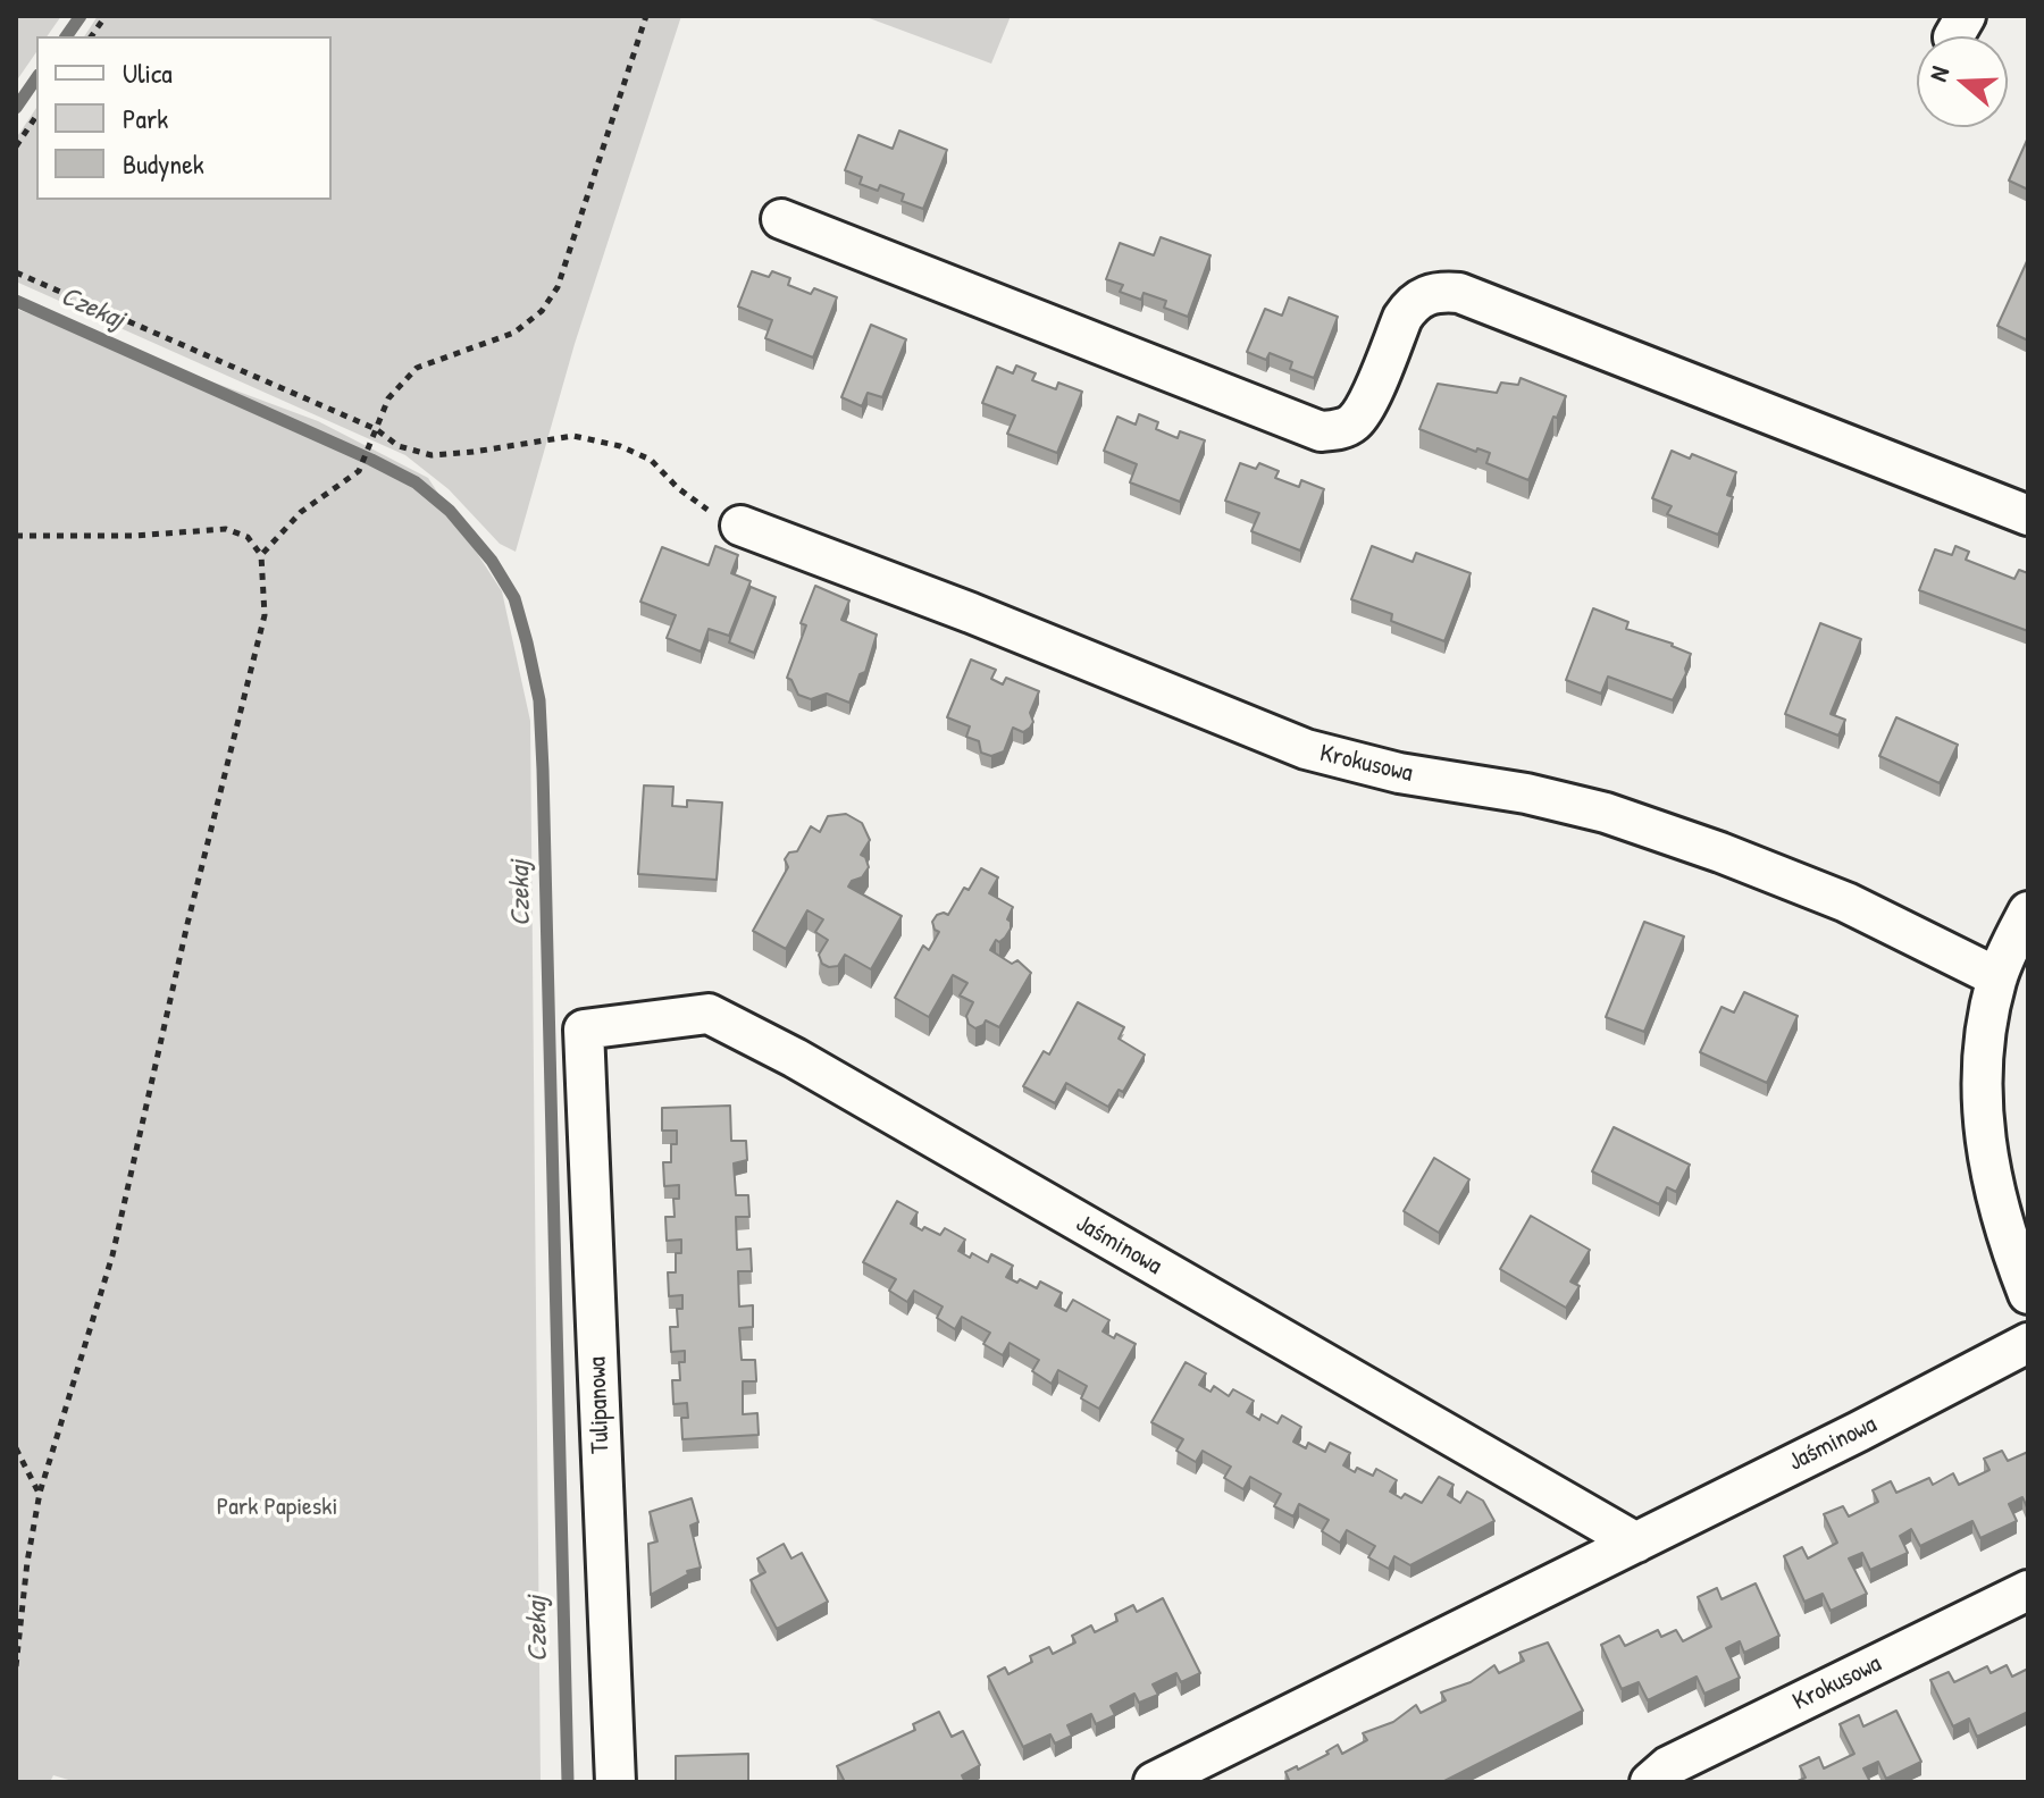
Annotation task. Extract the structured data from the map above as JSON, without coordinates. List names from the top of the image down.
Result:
{
  "streets": {
    "street": ["Krokusowa", "Jaśminowa", "Tulipanowa"]
  },
  "crossings": [
    ["Jaśminowa", "Tulipanowa"]
  ],
  "water": ["Czekaj"],
  "parks": ["Park Papieski"],
  "legend": ["Ulica", "Park", "Budynek"],
  "north": "left"
}
